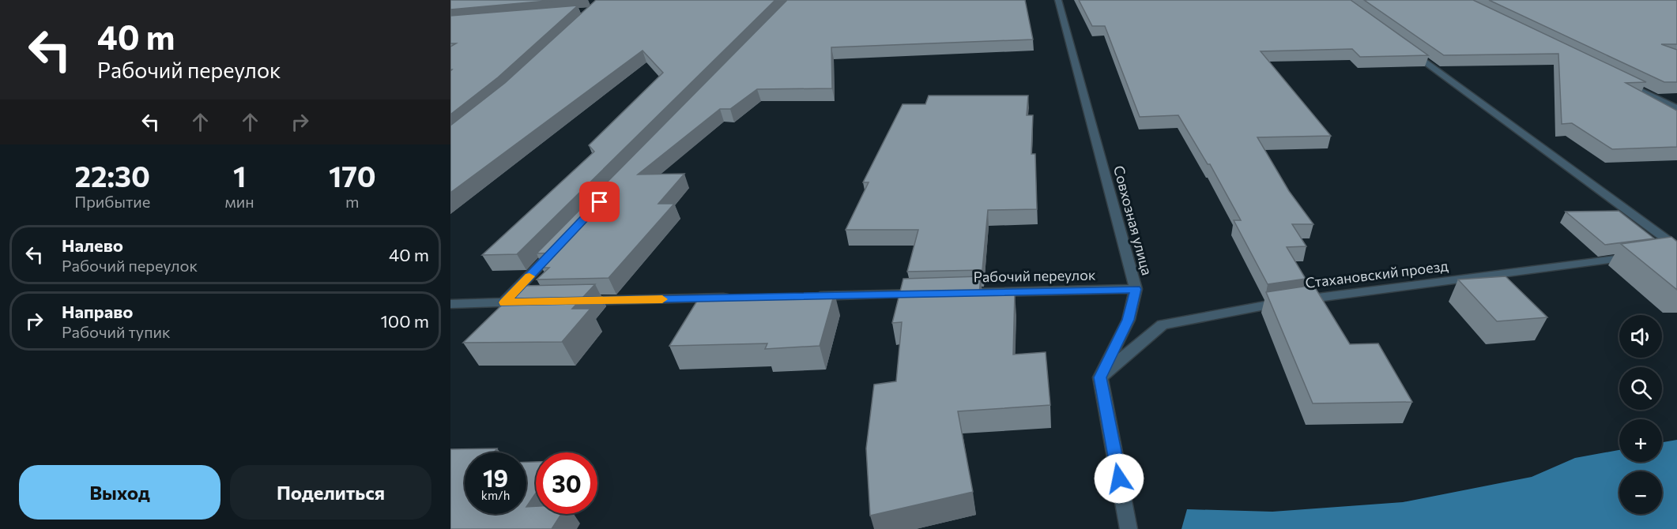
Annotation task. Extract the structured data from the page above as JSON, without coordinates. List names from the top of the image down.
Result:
{
  "streets": {
    "street": ["Совхозная улица", "Стахановский проезд", "Рабочий переулок"]
  },
  "crossings": [
    ["Совхозная улица", "Стахановский проезд"],
    ["Совхозная улица", "Рабочий переулок"]
  ],
  "page": {
    "turn": ["40 m", "Рабочий переулок"],
    "eta": [
      "22:30",
      "Прибытие",
      "1",
      "мин",
      "170",
      "m"
    ],
    "list": [
      {
        "name": "Налево",
        "note": "Рабочий переулок",
        "value": "40 m"
      },
      {
        "name": "Направо",
        "note": "Рабочий тупик",
        "value": "100 m"
      }
    ],
    "map_buttons": ["+", "−"],
    "speed": "19 km/h",
    "limit": "30",
    "buttons": ["Выход", "Поделиться"]
  }
}
